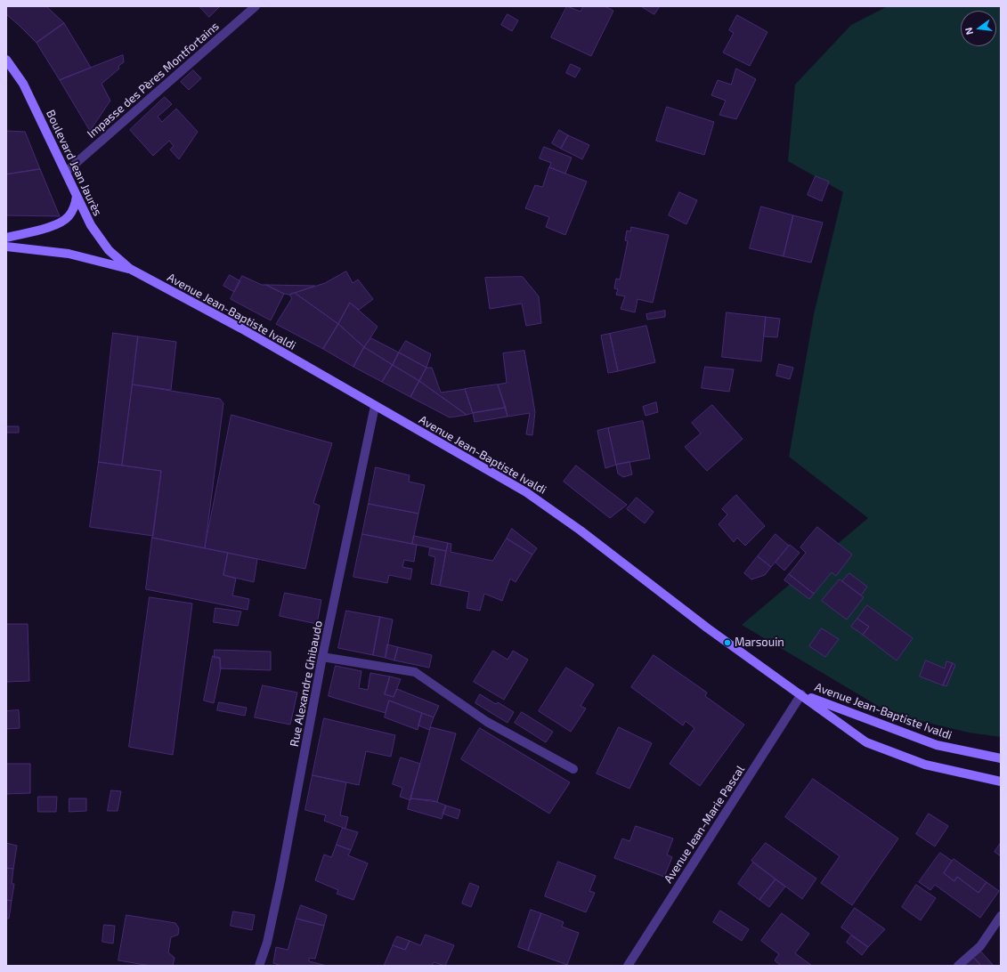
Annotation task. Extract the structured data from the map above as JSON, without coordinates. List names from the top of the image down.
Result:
{
  "streets": {
    "main road": ["Boulevard Jean Jaurès", "Avenue Jean-Baptiste Ivaldi"],
    "street": ["Impasse des Pères Montfortains", "Rue Alexandre Ghibaudo", "Avenue Jean-Marie Pascal"]
  },
  "crossings": [
    ["Impasse des Pères Montfortains", "Boulevard Jean Jaurès"],
    ["Boulevard Jean Jaurès", "Avenue Jean-Baptiste Ivaldi"],
    ["Avenue Jean-Baptiste Ivaldi", "Rue Alexandre Ghibaudo"],
    ["Avenue Jean-Baptiste Ivaldi", "Avenue Jean-Marie Pascal"]
  ],
  "places": ["Marsouin"],
  "north": "left"
}
